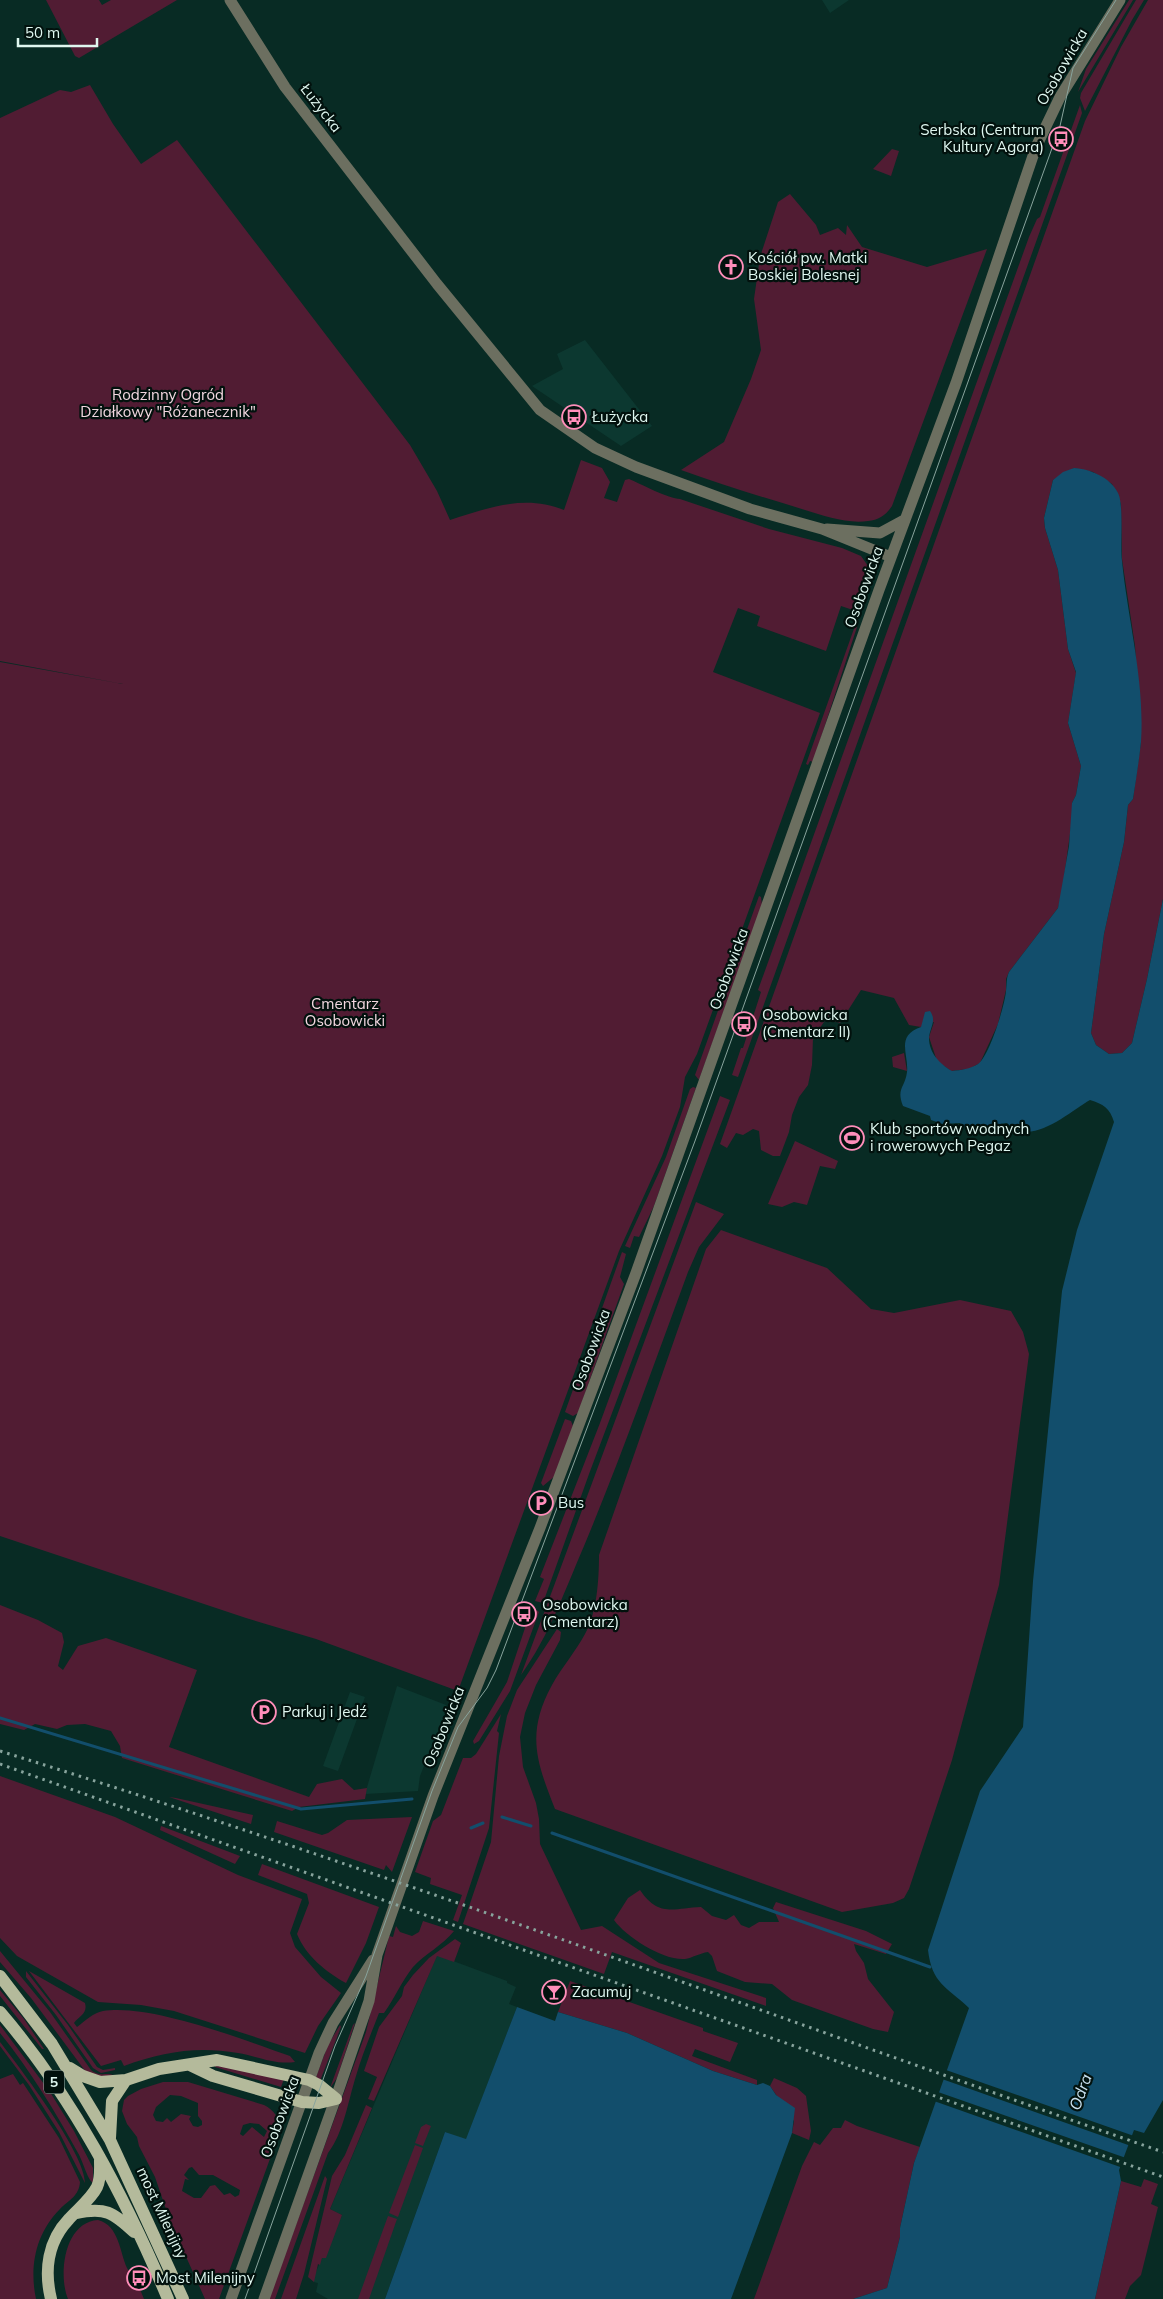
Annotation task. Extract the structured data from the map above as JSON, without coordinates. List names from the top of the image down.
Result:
{
  "streets": {
    "main road": ["5", "most Milenijny"],
    "street": ["Osobowicka", "Łużycka"]
  },
  "crossings": [
    ["Osobowicka", "Łużycka"],
    ["5", "most Milenijny"]
  ],
  "water": ["Odra"],
  "parks": ["Rodzinny Ogród Działkowy \"Różanecznik\"", "Cmentarz Osobowicki"],
  "places": {
    "bus stop": [
      "Serbska (Centrum Kultury Agora)",
      "Łużycka",
      "Osobowicka (Cmentarz II)",
      "Osobowicka (Cmentarz)",
      "Most Milenijny"
    ],
    "church": ["Kościół pw. Matki Boskiej Bolesnej"],
    "sports": ["Klub sportów wodnych i rowerowych Pegaz"],
    "parking": ["Bus", "Parkuj i Jedź"],
    "bar": ["Zacumuj"]
  },
  "scale_bar": "50 m"
}
